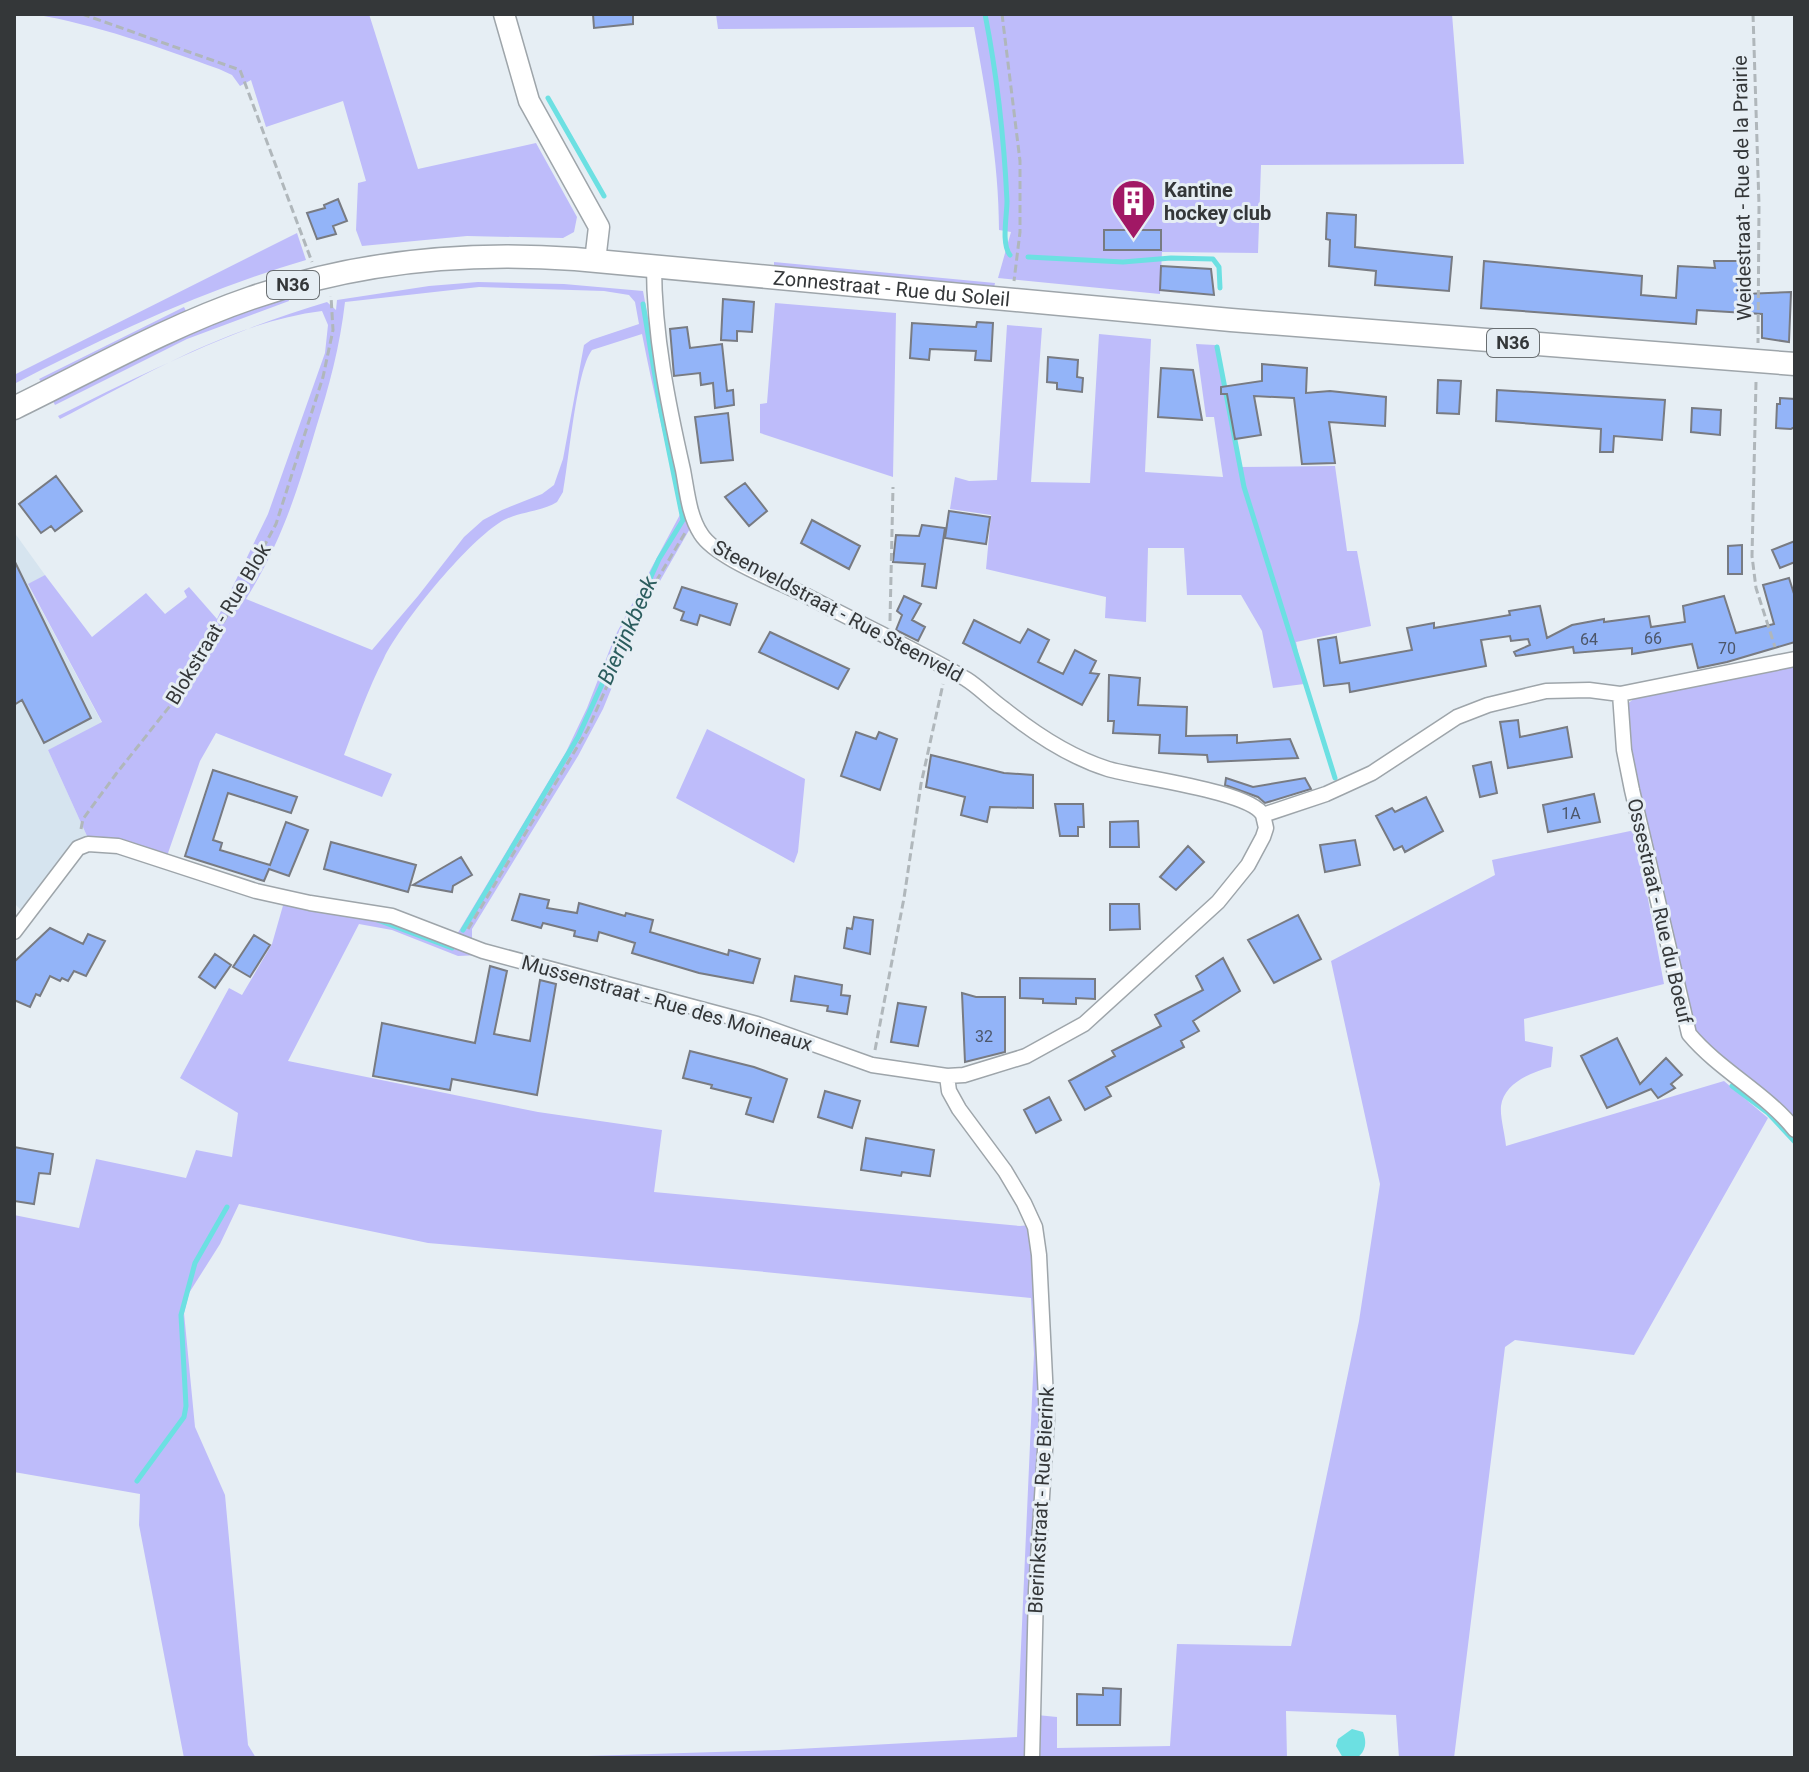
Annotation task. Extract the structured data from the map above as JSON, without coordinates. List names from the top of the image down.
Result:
{
  "streets": {
    "main road": ["N36", "Zonnestraat - Rue du Soleil"],
    "street": [
      "Steenveldstraat - Rue Steenveld",
      "Ossestraat - Rue du Boeuf",
      "Mussenstraat - Rue des Moineaux",
      "Bierinkstraat - Rue Bierink"
    ],
    "path": ["Weidestraat - Rue de la Prairie", "Blokstraat - Rue Blok"]
  },
  "crossings": [
    ["Weidestraat - Rue de la Prairie", "Zonnestraat - Rue du Soleil"],
    ["Zonnestraat - Rue du Soleil", "Steenveldstraat - Rue Steenveld"],
    ["Zonnestraat - Rue du Soleil", "Blokstraat - Rue Blok"],
    ["Steenveldstraat - Rue Steenveld", "Mussenstraat - Rue des Moineaux"],
    ["Blokstraat - Rue Blok", "Mussenstraat - Rue des Moineaux"],
    ["Mussenstraat - Rue des Moineaux", "Bierinkstraat - Rue Bierink"]
  ],
  "water": ["Bierijnkbeek"],
  "places": {
    "building": ["Kantine hockey club"]
  },
  "house_numbers": [
    "66",
    "64",
    "70",
    "1A",
    "32"
  ]
}
